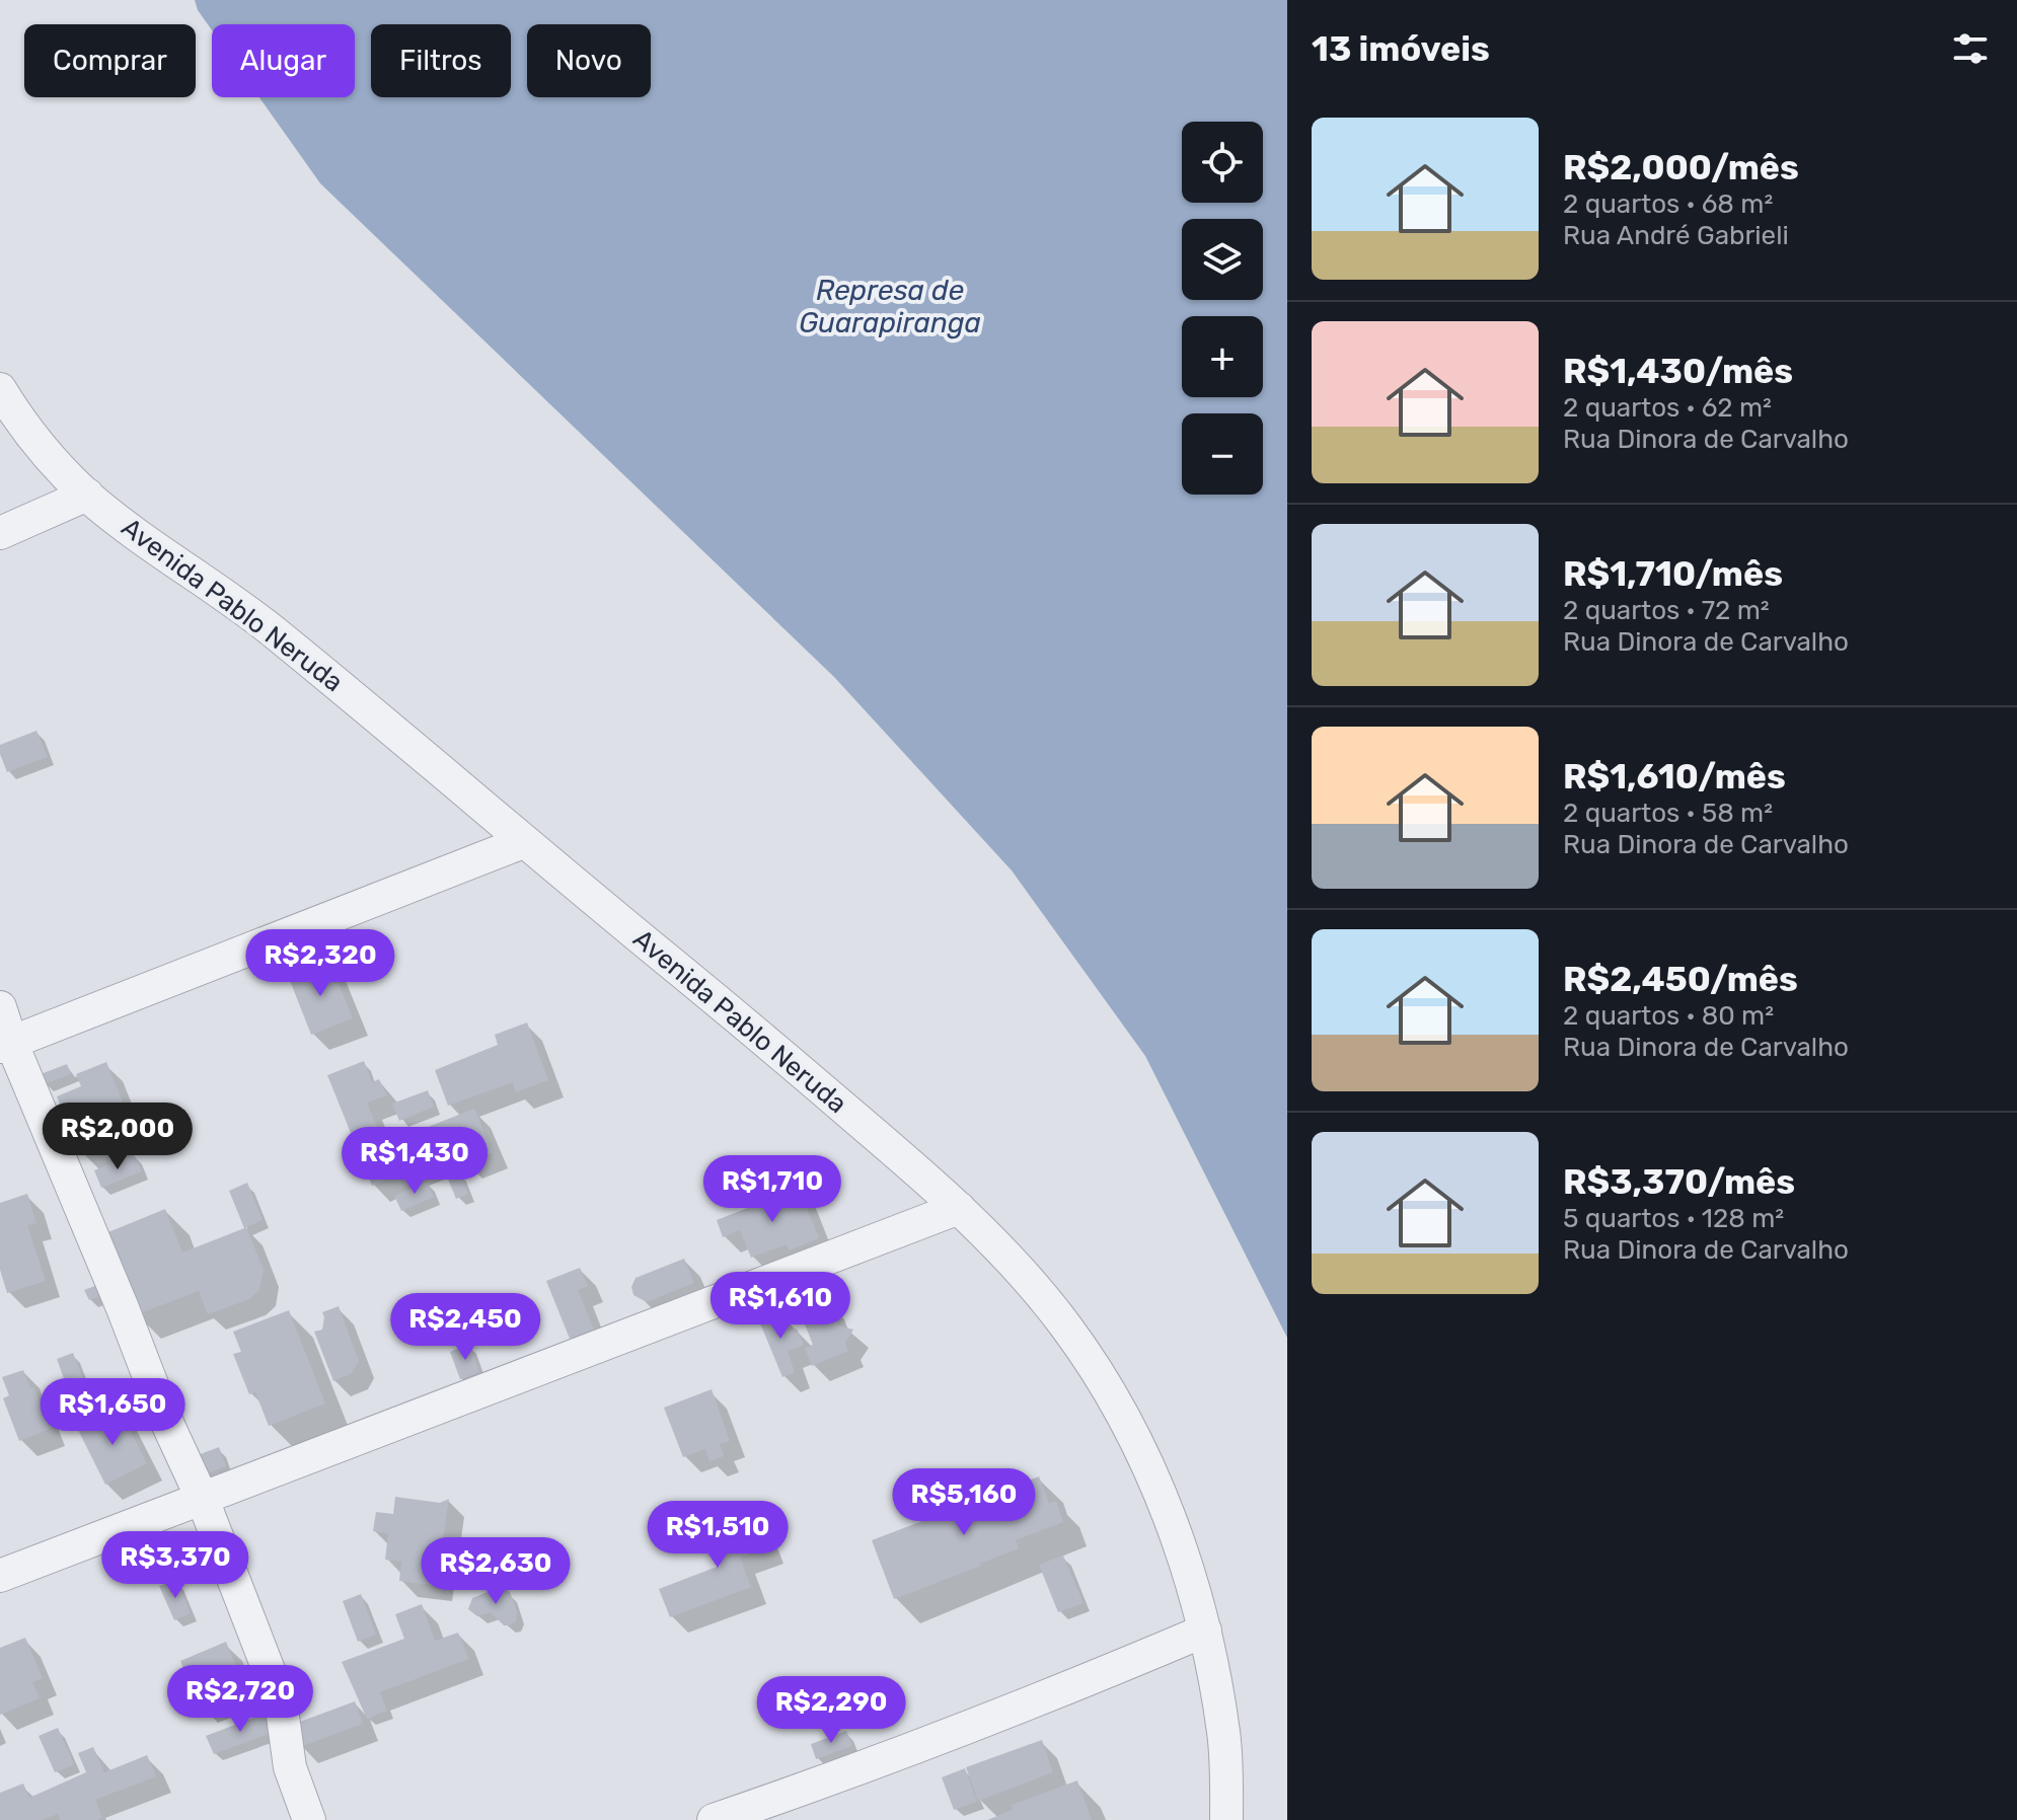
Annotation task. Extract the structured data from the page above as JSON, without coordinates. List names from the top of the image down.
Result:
{
  "streets": {
    "street": ["Avenida Pablo Neruda"]
  },
  "water": ["Represa de Guarapiranga"],
  "page": {
    "heading": "13 imóveis",
    "chip": [
      "Comprar",
      "Alugar",
      "Filtros",
      "Novo"
    ],
    "list": [
      {
        "name": "R$2,000/mês",
        "note": "2 quartos · 68 m² · Rua André Gabrieli"
      },
      {
        "name": "R$1,430/mês",
        "note": "2 quartos · 62 m² · Rua Dinora de Carvalho"
      },
      {
        "name": "R$1,710/mês",
        "note": "2 quartos · 72 m² · Rua Dinora de Carvalho"
      },
      {
        "name": "R$1,610/mês",
        "note": "2 quartos · 58 m² · Rua Dinora de Carvalho"
      },
      {
        "name": "R$2,450/mês",
        "note": "2 quartos · 80 m² · Rua Dinora de Carvalho"
      },
      {
        "name": "R$3,370/mês",
        "note": "5 quartos · 128 m² · Rua Dinora de Carvalho"
      }
    ],
    "map_buttons": ["+", "−"],
    "price": [
      "R$2,320",
      "R$2,000",
      "R$1,430",
      "R$1,710",
      "R$1,610",
      "R$2,450",
      "R$1,650",
      "R$5,160",
      "R$1,510",
      "R$3,370",
      "R$2,630",
      "R$2,720",
      "R$2,290"
    ]
  }
}
